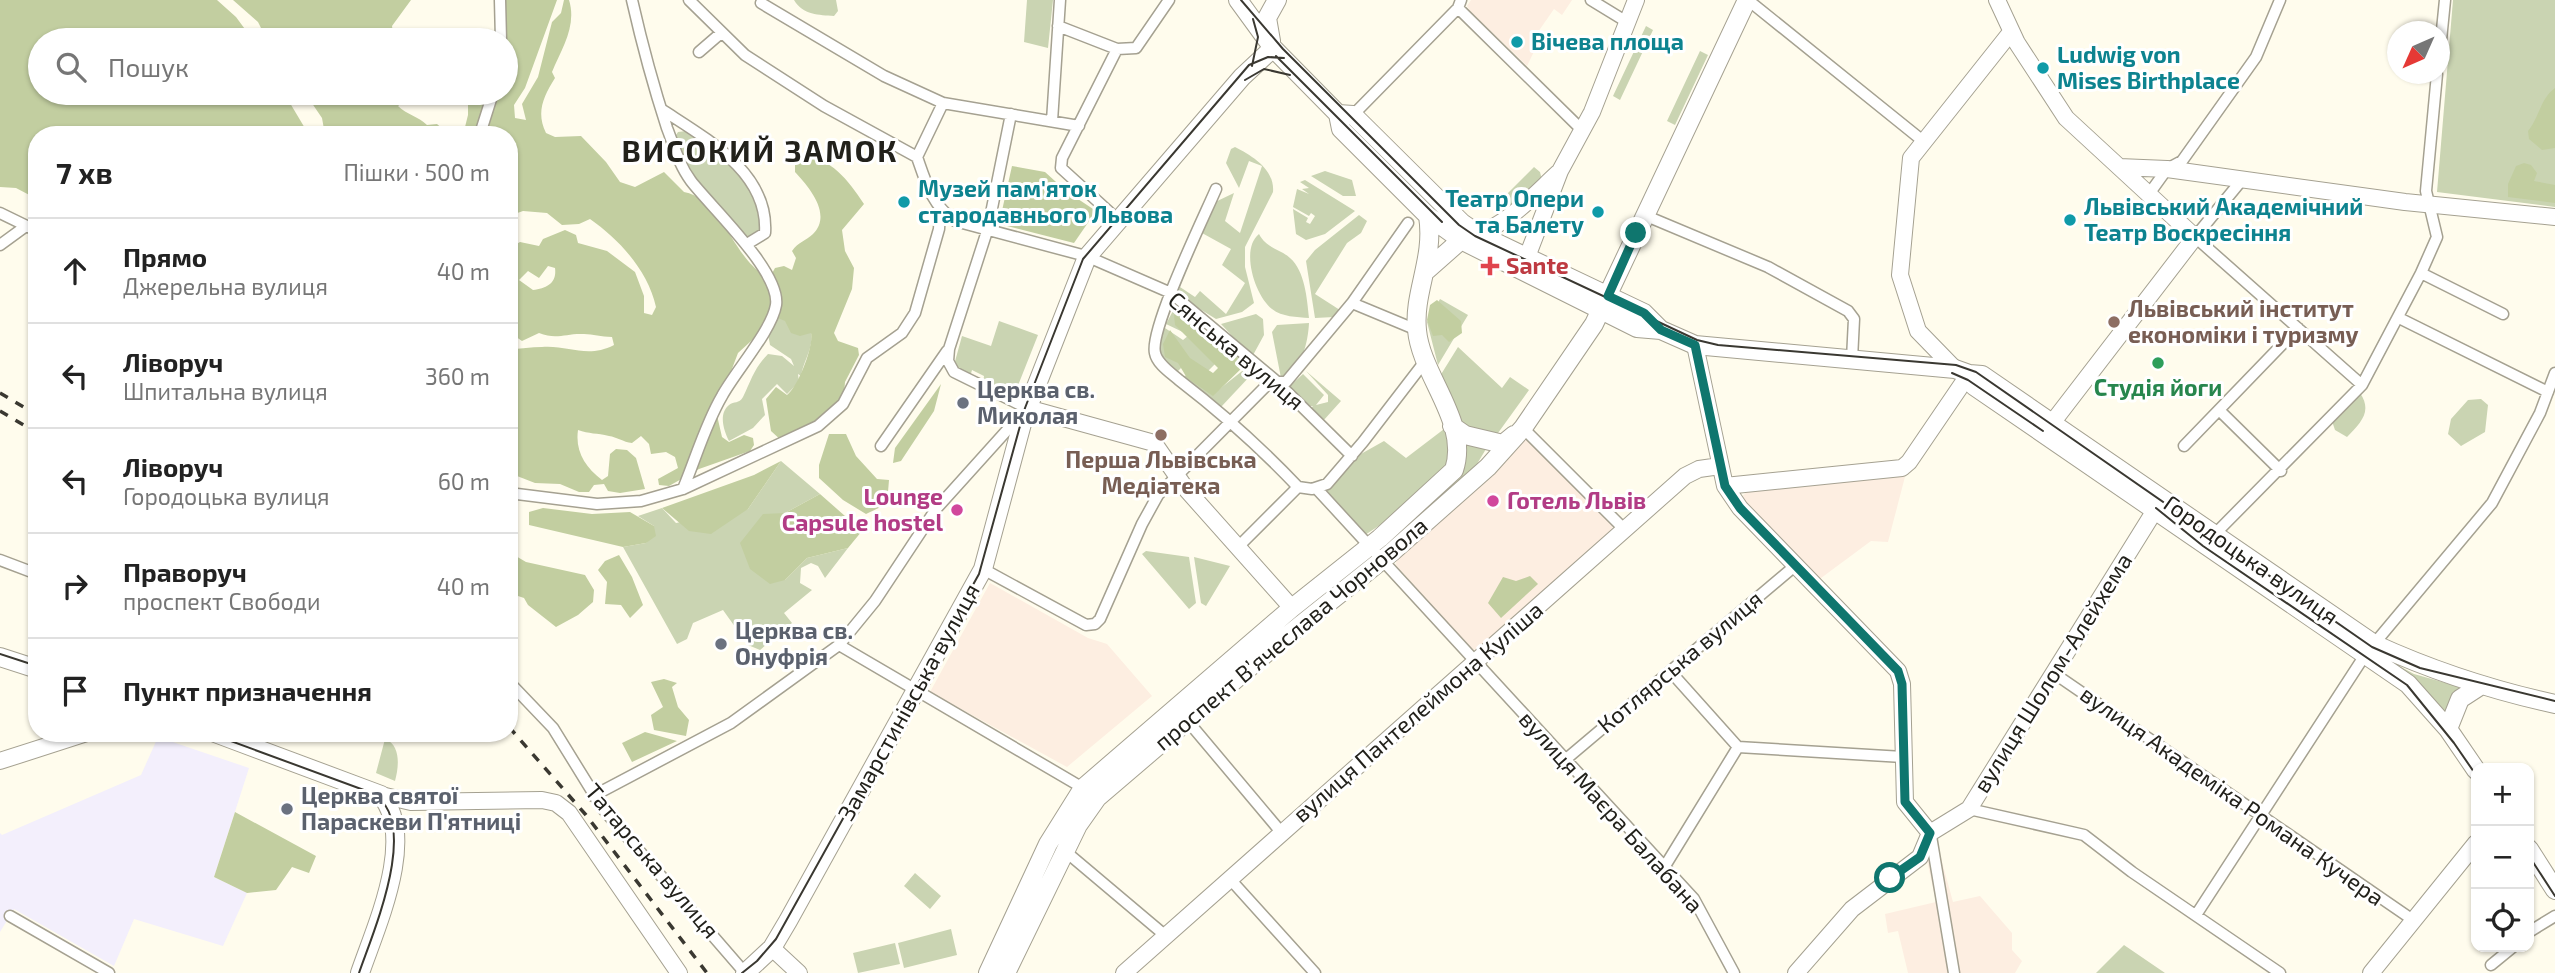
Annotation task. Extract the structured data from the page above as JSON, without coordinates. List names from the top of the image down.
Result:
{
  "streets": {
    "main road": ["Городоцька вулиця", "проспект Вʼячеслава Чорновола", "Замарстинівська вулиця"],
    "street": [
      "Сянська вулиця",
      "Котлярська вулиця",
      "вулиця Шолом-Алейхема",
      "вулиця Пантелеймона Куліша",
      "вулиця Академіка Романа Кучера",
      "вулиця Маєра Балабана",
      "Татарська вулиця"
    ]
  },
  "crossings": [
    ["Сянська вулиця", "Замарстинівська вулиця"],
    ["Городоцька вулиця", "вулиця Шолом-Алейхема"],
    ["проспект Вʼячеслава Чорновола", "вулиця Маєра Балабана"],
    ["Котлярська вулиця", "вулиця Маєра Балабана"],
    ["вулиця Шолом-Алейхема", "вулиця Академіка Романа Кучера"],
    ["Замарстинівська вулиця", "Татарська вулиця"],
    ["вулиця Пантелеймона Куліша", "вулиця Маєра Балабана"]
  ],
  "districts": ["ВИСОКИЙ ЗАМОК"],
  "places": {
    "other": [
      "Вічева площа",
      "Ludwig von Mises Birthplace",
      "Музей пам'яток стародавнього Львова",
      "Театр Опери та Балету",
      "Львівський Академічний Театр Воскресіння",
      "Львівський інститут економіки і туризму",
      "Студія йоги",
      "Церква св. Миколая",
      "Перша Львівська Медіатека",
      "Готель Львів",
      "Lounge Capsule hostel",
      "Церква св. Онуфрія",
      "Церква святої Параскеви П'ятниці"
    ],
    "health": ["Sante"]
  },
  "north": "bottom left",
  "page": {
    "search": "Пошук",
    "heading": ["7 хв", "Пішки · 500 m"],
    "list": [
      ["Прямо", "Джерельна вулиця", "40 m"],
      ["Ліворуч", "Шпитальна вулиця", "360 m"],
      ["Ліворуч", "Городоцька вулиця", "60 m"],
      ["Праворуч", "проспект Свободи", "40 m"],
      "Пункт призначення"
    ],
    "map_buttons": ["+", "−"]
  }
}
